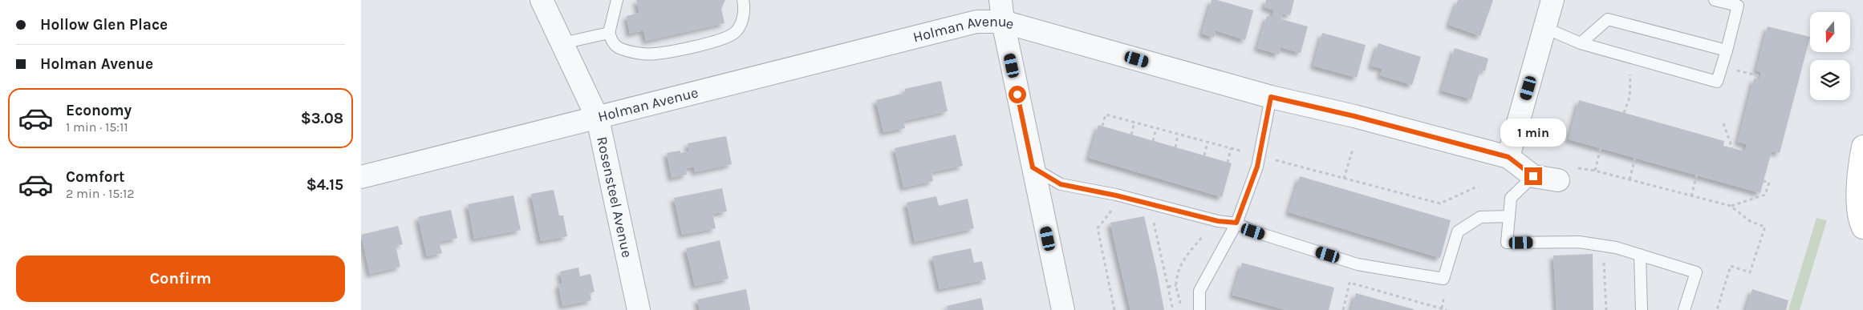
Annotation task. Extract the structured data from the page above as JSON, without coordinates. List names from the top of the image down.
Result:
{
  "streets": {
    "street": ["Holman Avenue", "Rosensteel Avenue"]
  },
  "crossings": [
    ["Holman Avenue", "Rosensteel Avenue"]
  ],
  "north": "bottom",
  "page": {
    "banner": ["Hollow Glen Place", "Holman Avenue"],
    "list": [
      {
        "name": "Economy",
        "note": "1 min · 15:11",
        "value": "$3.08"
      },
      {
        "name": "Comfort",
        "note": "2 min · 15:12",
        "value": "$4.15"
      }
    ],
    "bubble": "1 min",
    "buttons": "Confirm"
  }
}
